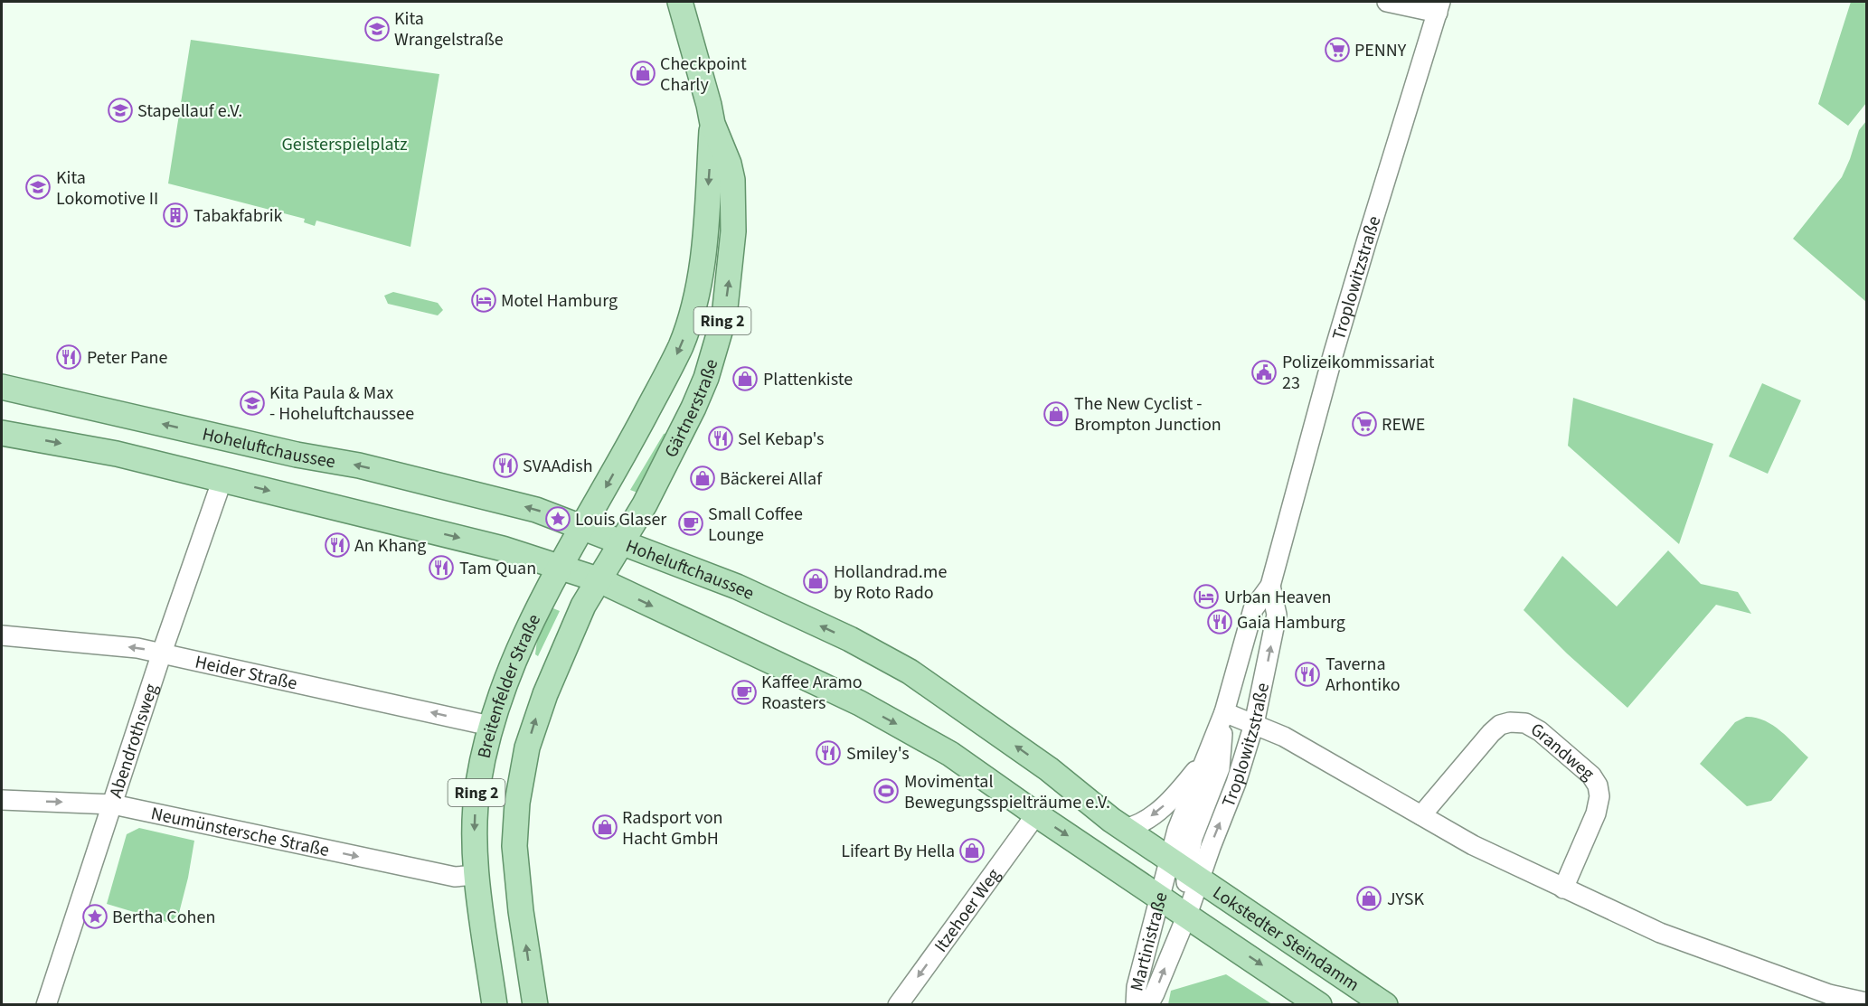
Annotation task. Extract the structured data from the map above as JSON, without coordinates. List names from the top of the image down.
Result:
{
  "streets": {
    "main road": [
      "Ring 2",
      "Gärtnerstraße",
      "Hoheluftchaussee",
      "Breitenfelder Straße",
      "Lokstedter Steindamm"
    ],
    "street": [
      "Troplowitzstraße",
      "Heider Straße",
      "Abendrothsweg",
      "Grandweg",
      "Neumünstersche Straße",
      "Itzehoer Weg",
      "Martinistraße"
    ]
  },
  "crossings": [
    ["Troplowitzstraße", "Hoheluftchaussee"],
    ["Troplowitzstraße", "Lokstedter Steindamm"],
    ["Troplowitzstraße", "Martinistraße"],
    ["Gärtnerstraße", "Hoheluftchaussee"],
    ["Gärtnerstraße", "Breitenfelder Straße"],
    ["Hoheluftchaussee", "Lokstedter Steindamm"],
    ["Hoheluftchaussee", "Martinistraße"],
    ["Heider Straße", "Breitenfelder Straße"],
    ["Heider Straße", "Abendrothsweg"],
    ["Breitenfelder Straße", "Neumünstersche Straße"],
    ["Abendrothsweg", "Neumünstersche Straße"],
    ["Lokstedter Steindamm", "Martinistraße"]
  ],
  "one_way": ["Heider Straße", "Neumünstersche Straße", "Itzehoer Weg"],
  "parks": ["Geisterspielplatz"],
  "places": {
    "school or university": [
      "Kita Wrangelstraße",
      "Stapellauf e.V.",
      "Kita Lokomotive II",
      "Kita Paula & Max - Hoheluftchaussee"
    ],
    "supermarket": ["PENNY", "REWE"],
    "shop": [
      "Checkpoint Charly",
      "Plattenkiste",
      "The New Cyclist - Brompton Junction",
      "Bäckerei Allaf",
      "Hollandrad.me by Roto Rado",
      "Radsport von Hacht GmbH",
      "Lifeart By Hella",
      "JYSK"
    ],
    "building": ["Tabakfabrik"],
    "hotel": ["Motel Hamburg", "Urban Heaven"],
    "restaurant": [
      "Peter Pane",
      "Sel Kebap's",
      "SVAAdish",
      "An Khang",
      "Tam Quan",
      "Gaia Hamburg",
      "Taverna Arhontiko",
      "Smiley's"
    ],
    "public building": ["Polizeikommissariat 23"],
    "place": ["Louis Glaser", "Bertha Cohen"],
    "cafe": ["Small Coffee Lounge", "Kaffee Aramo Roasters"],
    "sports": ["Movimental Bewegungsspielträume e.V."]
  }
}
